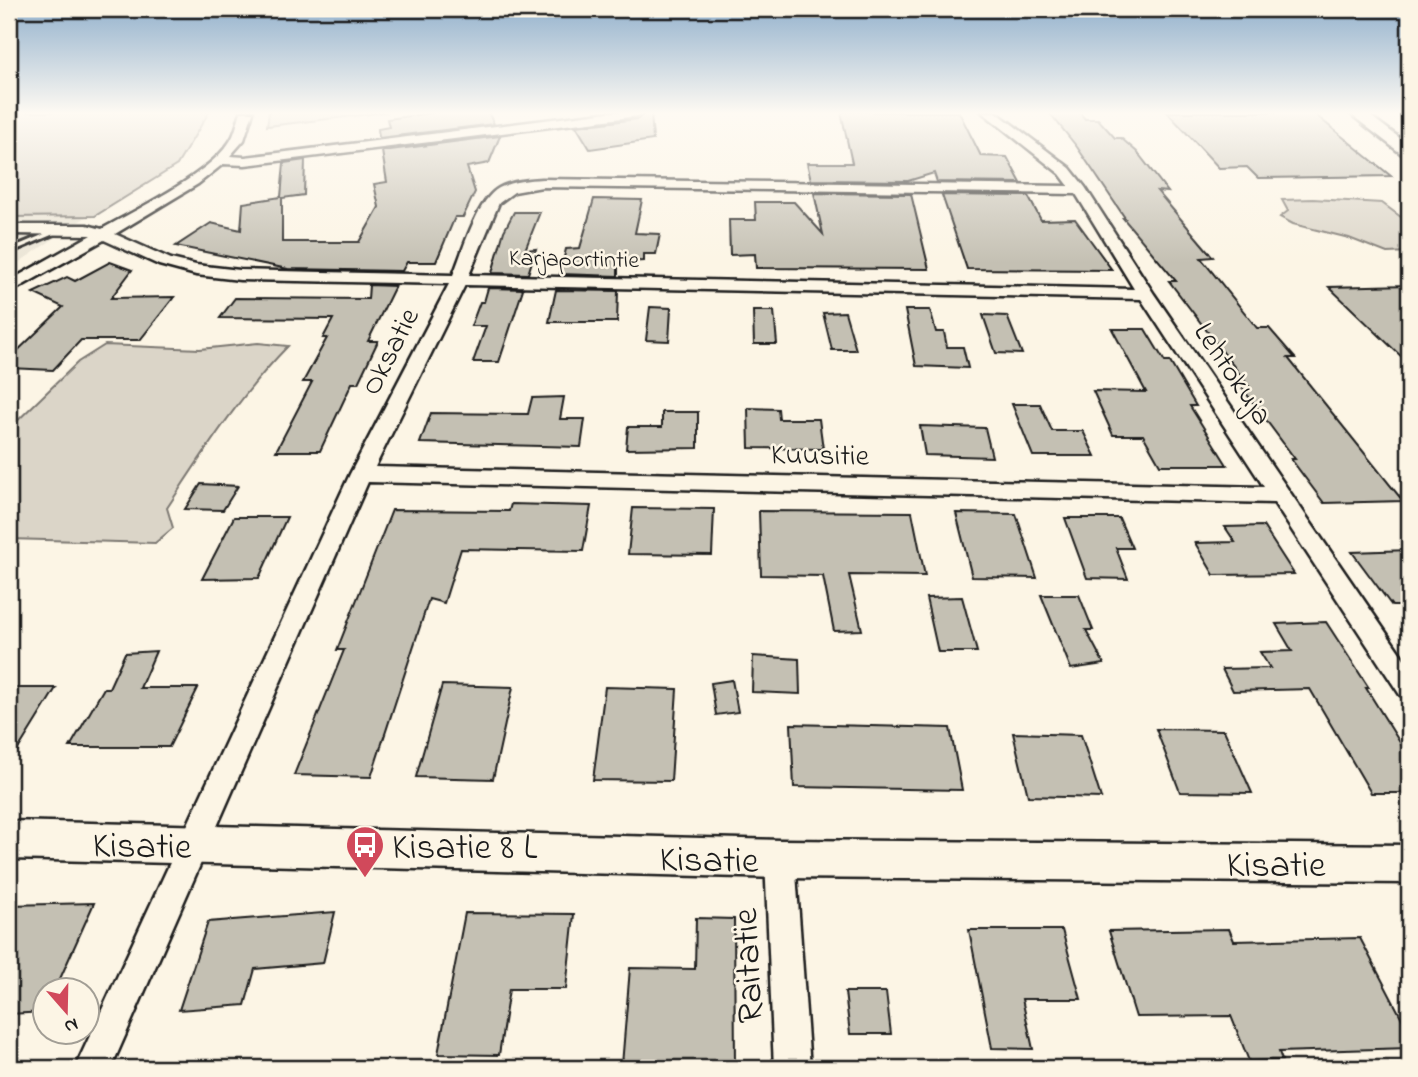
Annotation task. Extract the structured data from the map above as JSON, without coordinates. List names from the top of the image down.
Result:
{
  "streets": {
    "street": [
      "Karjaportintie",
      "Oksatie",
      "Lehtokuja",
      "Kuusitie",
      "Kisatie",
      "Raitatie"
    ]
  },
  "crossings": [
    ["Karjaportintie", "Oksatie"],
    ["Karjaportintie", "Lehtokuja"],
    ["Oksatie", "Lehtokuja"],
    ["Oksatie", "Kuusitie"],
    ["Oksatie", "Kisatie"],
    ["Lehtokuja", "Kuusitie"],
    ["Kisatie", "Raitatie"]
  ],
  "places": {
    "bus stop": ["Kisatie 8 L"]
  },
  "north": "bottom"
}
